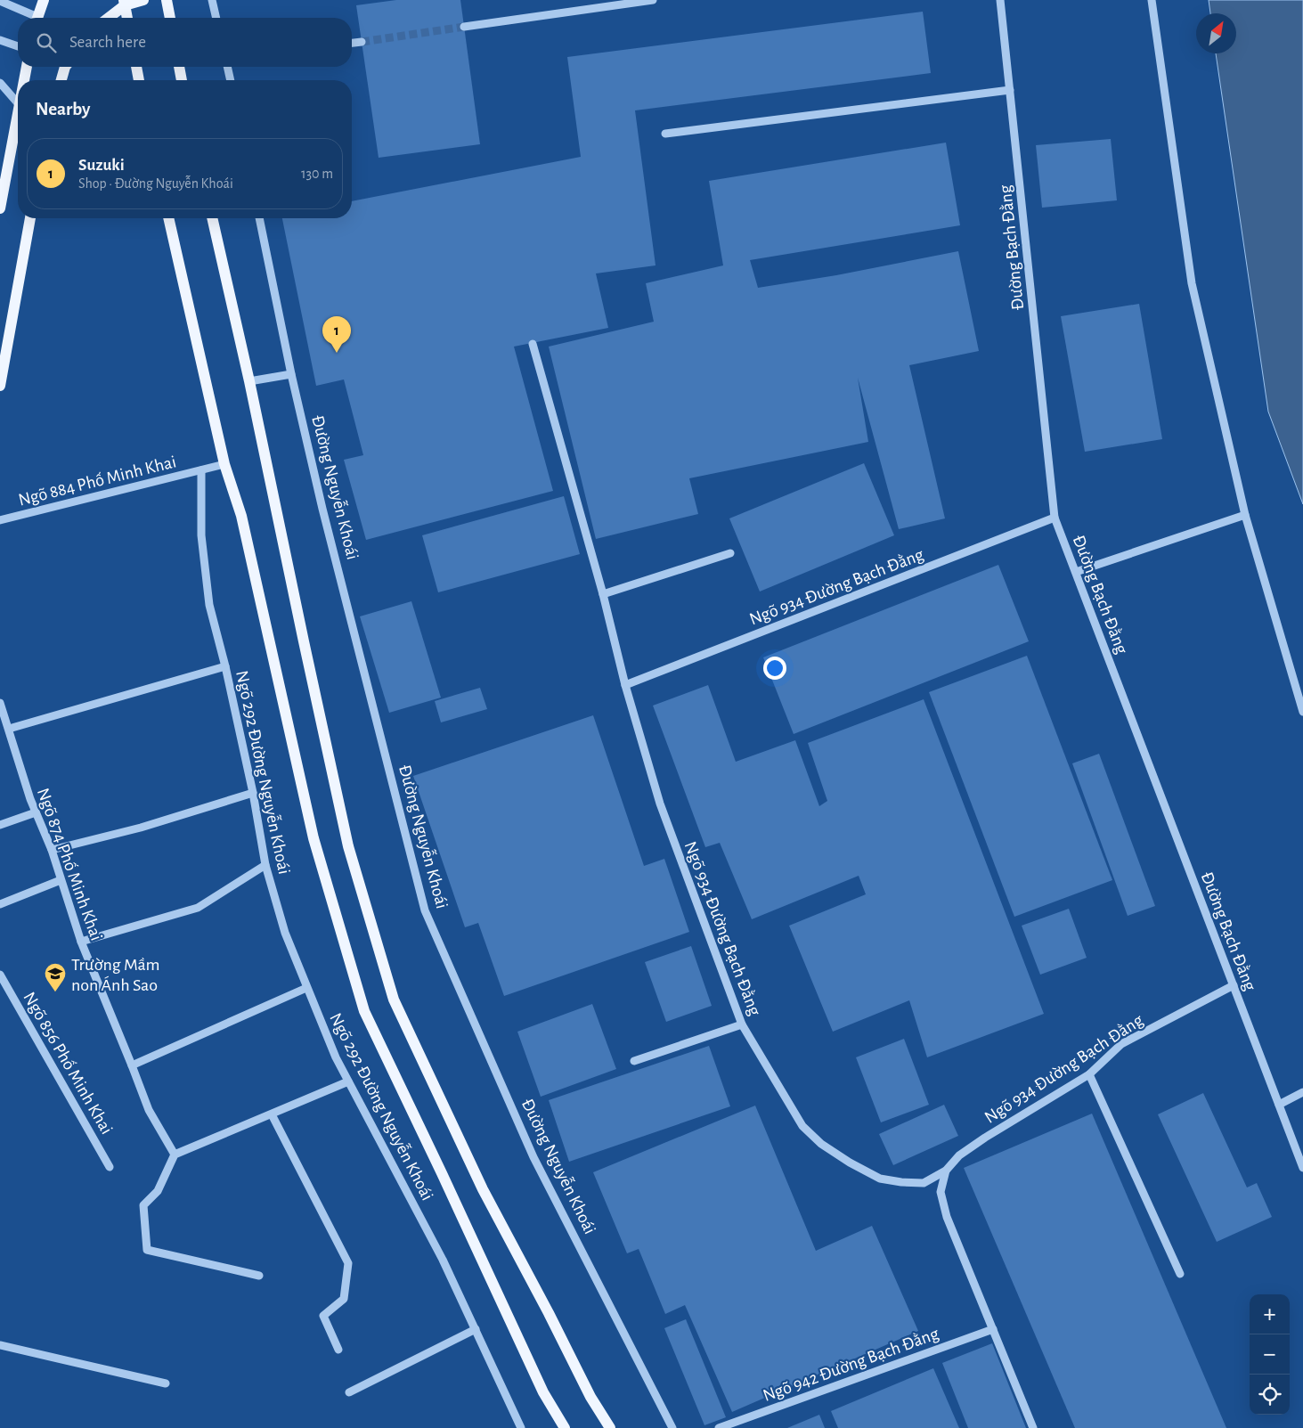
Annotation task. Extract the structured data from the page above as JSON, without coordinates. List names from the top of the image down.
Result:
{
  "streets": {
    "street": [
      "Đường Bạch Đằng",
      "Ngõ 884 Phố Minh Khai",
      "Đường Nguyễn Khoái",
      "Ngõ 934 Đường Bạch Đằng",
      "Ngõ 292 Đường Nguyễn Khoái",
      "Ngõ 874 Phố Minh Khai",
      "Ngõ 856 Phố Minh Khai",
      "Ngõ 942 Đường Bạch Đằng"
    ]
  },
  "crossings": [
    ["Đường Bạch Đằng", "Ngõ 934 Đường Bạch Đằng"],
    ["Ngõ 884 Phố Minh Khai", "Ngõ 292 Đường Nguyễn Khoái"]
  ],
  "places": {
    "school or university": ["Trường Mầm non Ánh Sao"]
  },
  "north": "top right",
  "page": {
    "search": "Search here",
    "heading": "Nearby",
    "list": [
      {
        "mark": "1",
        "name": "Suzuki",
        "note": "Shop · Đường Nguyễn Khoái",
        "value": "130 m"
      }
    ],
    "pins": "1",
    "map_buttons": ["+", "−"]
  }
}
